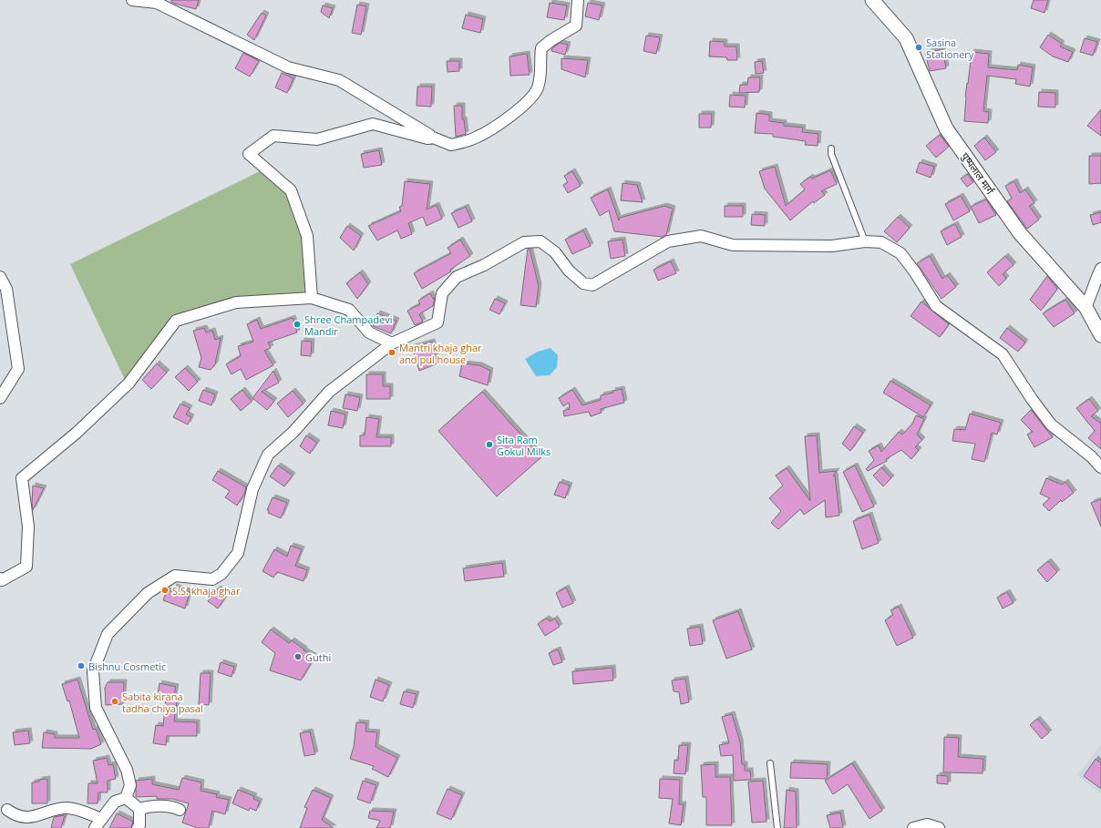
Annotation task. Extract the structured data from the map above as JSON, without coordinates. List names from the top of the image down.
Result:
{
  "streets": {
    "street": ["पुष्पलाल मार्ग"]
  },
  "places": [
    "Sasina Stationery",
    "Shree Champadevi Mandir",
    "Mantri khaja ghar and pul house",
    "Sita Ram Gokul Milks",
    "S.S. khaja ghar",
    "Guthi",
    "Bishnu Cosmetic",
    "Sabita kirana tadha chiya pasal"
  ]
}
